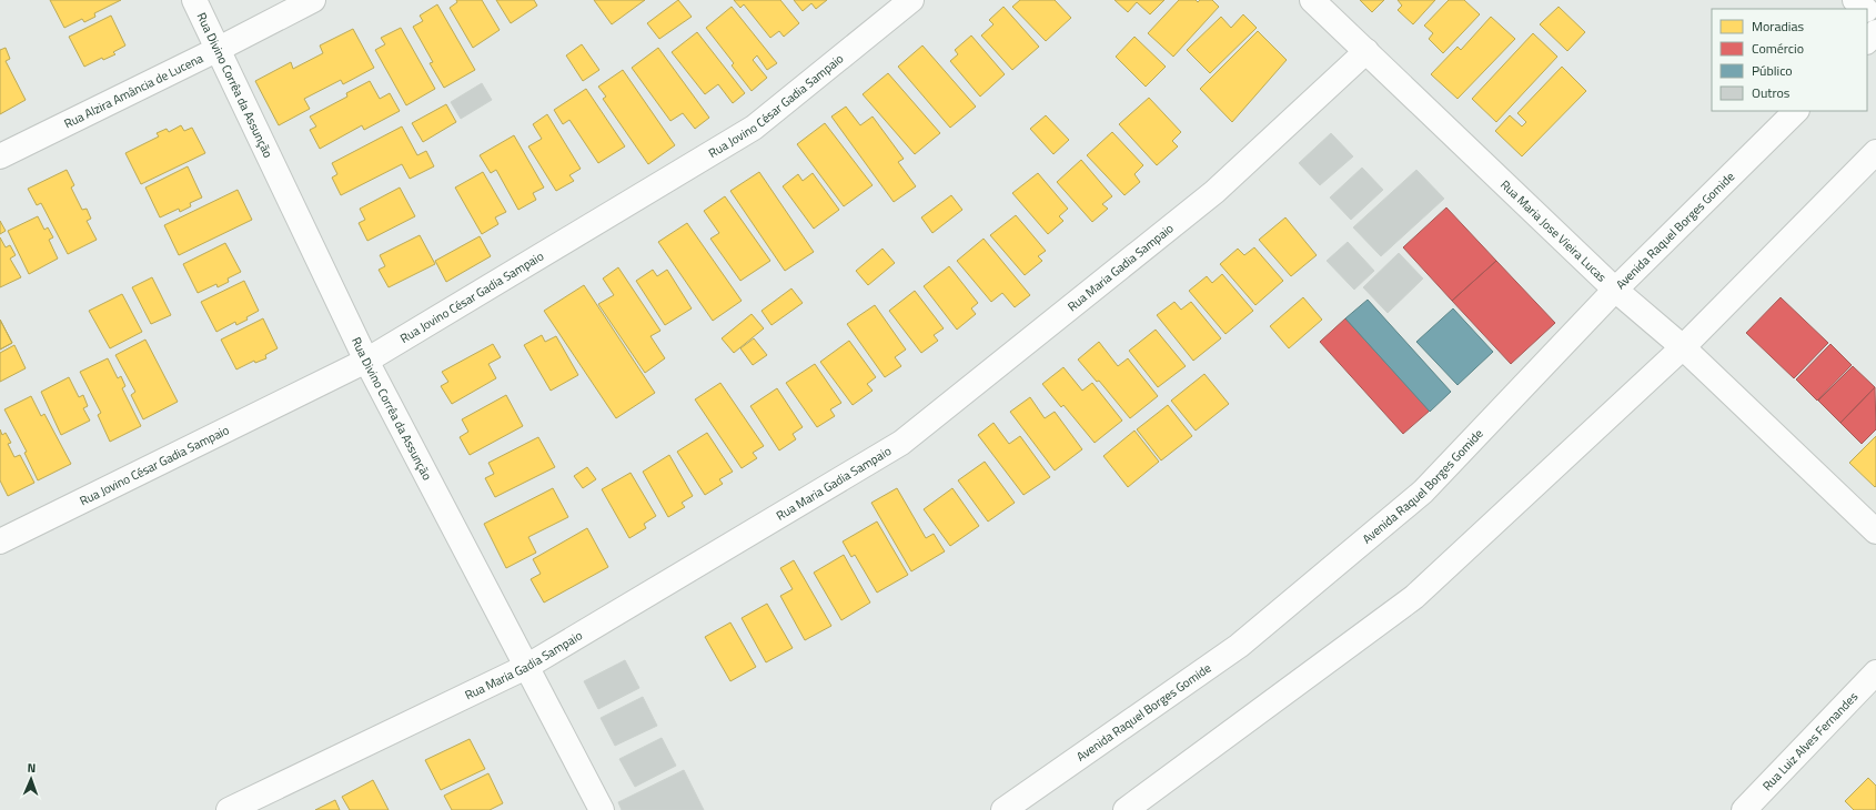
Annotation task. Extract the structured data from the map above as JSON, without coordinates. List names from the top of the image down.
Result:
{
  "streets": {
    "street": [
      "Rua Divino Corrêa da Assunção",
      "Rua Alzira Amância de Lucena",
      "Rua Jovino César Gadia Sampaio",
      "Avenida Raquel Borges Gomide",
      "Rua Maria Jose Vieira Lucas",
      "Rua Maria Gadia Sampaio",
      "Rua Luiz Alves Fernandes"
    ]
  },
  "crossings": [
    ["Rua Divino Corrêa da Assunção", "Rua Alzira Amância de Lucena"],
    ["Rua Divino Corrêa da Assunção", "Rua Jovino César Gadia Sampaio"],
    ["Rua Divino Corrêa da Assunção", "Rua Maria Gadia Sampaio"],
    ["Avenida Raquel Borges Gomide", "Rua Maria Jose Vieira Lucas"],
    ["Rua Maria Jose Vieira Lucas", "Rua Maria Gadia Sampaio"]
  ],
  "legend": [
    "Moradias",
    "Comércio",
    "Público",
    "Outros"
  ],
  "north": "top"
}
